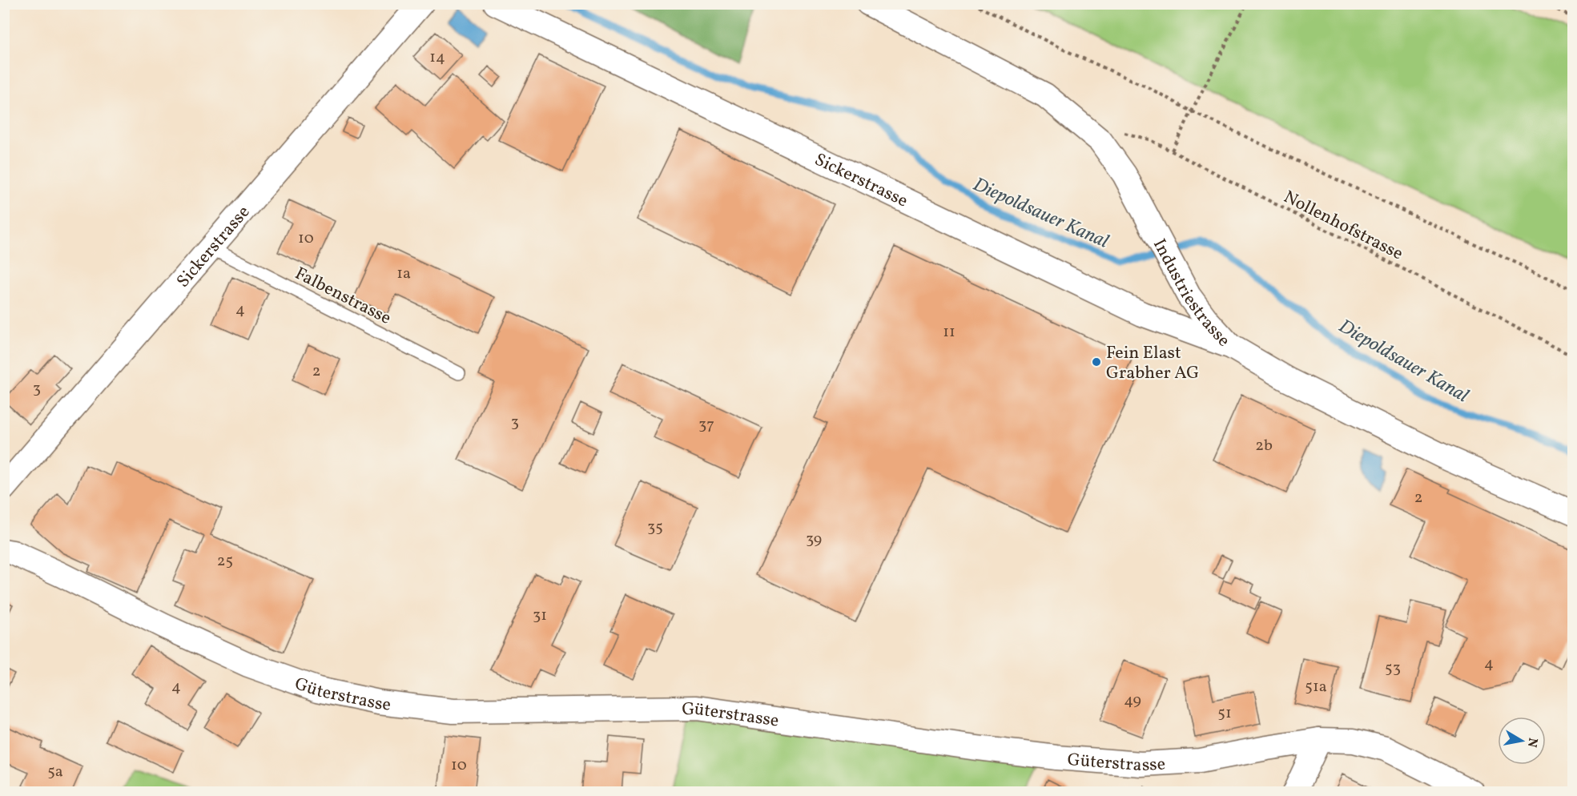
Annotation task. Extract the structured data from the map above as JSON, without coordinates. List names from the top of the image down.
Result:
{
  "streets": {
    "street": ["Sickerstrasse", "Industriestrasse", "Güterstrasse"],
    "lane": ["Falbenstrasse"],
    "path": ["Nollenhofstrasse"]
  },
  "crossings": [
    ["Sickerstrasse", "Industriestrasse"],
    ["Sickerstrasse", "Falbenstrasse"],
    ["Nollenhofstrasse", "Industriestrasse"]
  ],
  "water": ["Diepoldsauer Kanal"],
  "places": ["Fein Elast Grabher AG"],
  "house_numbers": [
    "14",
    "10",
    "1a",
    "4",
    "11",
    "2",
    "3",
    "3",
    "37",
    "2b",
    "2",
    "35",
    "39",
    "25",
    "31",
    "4",
    "53",
    "4",
    "51a",
    "49",
    "51",
    "10",
    "5a"
  ],
  "north": "right"
}
